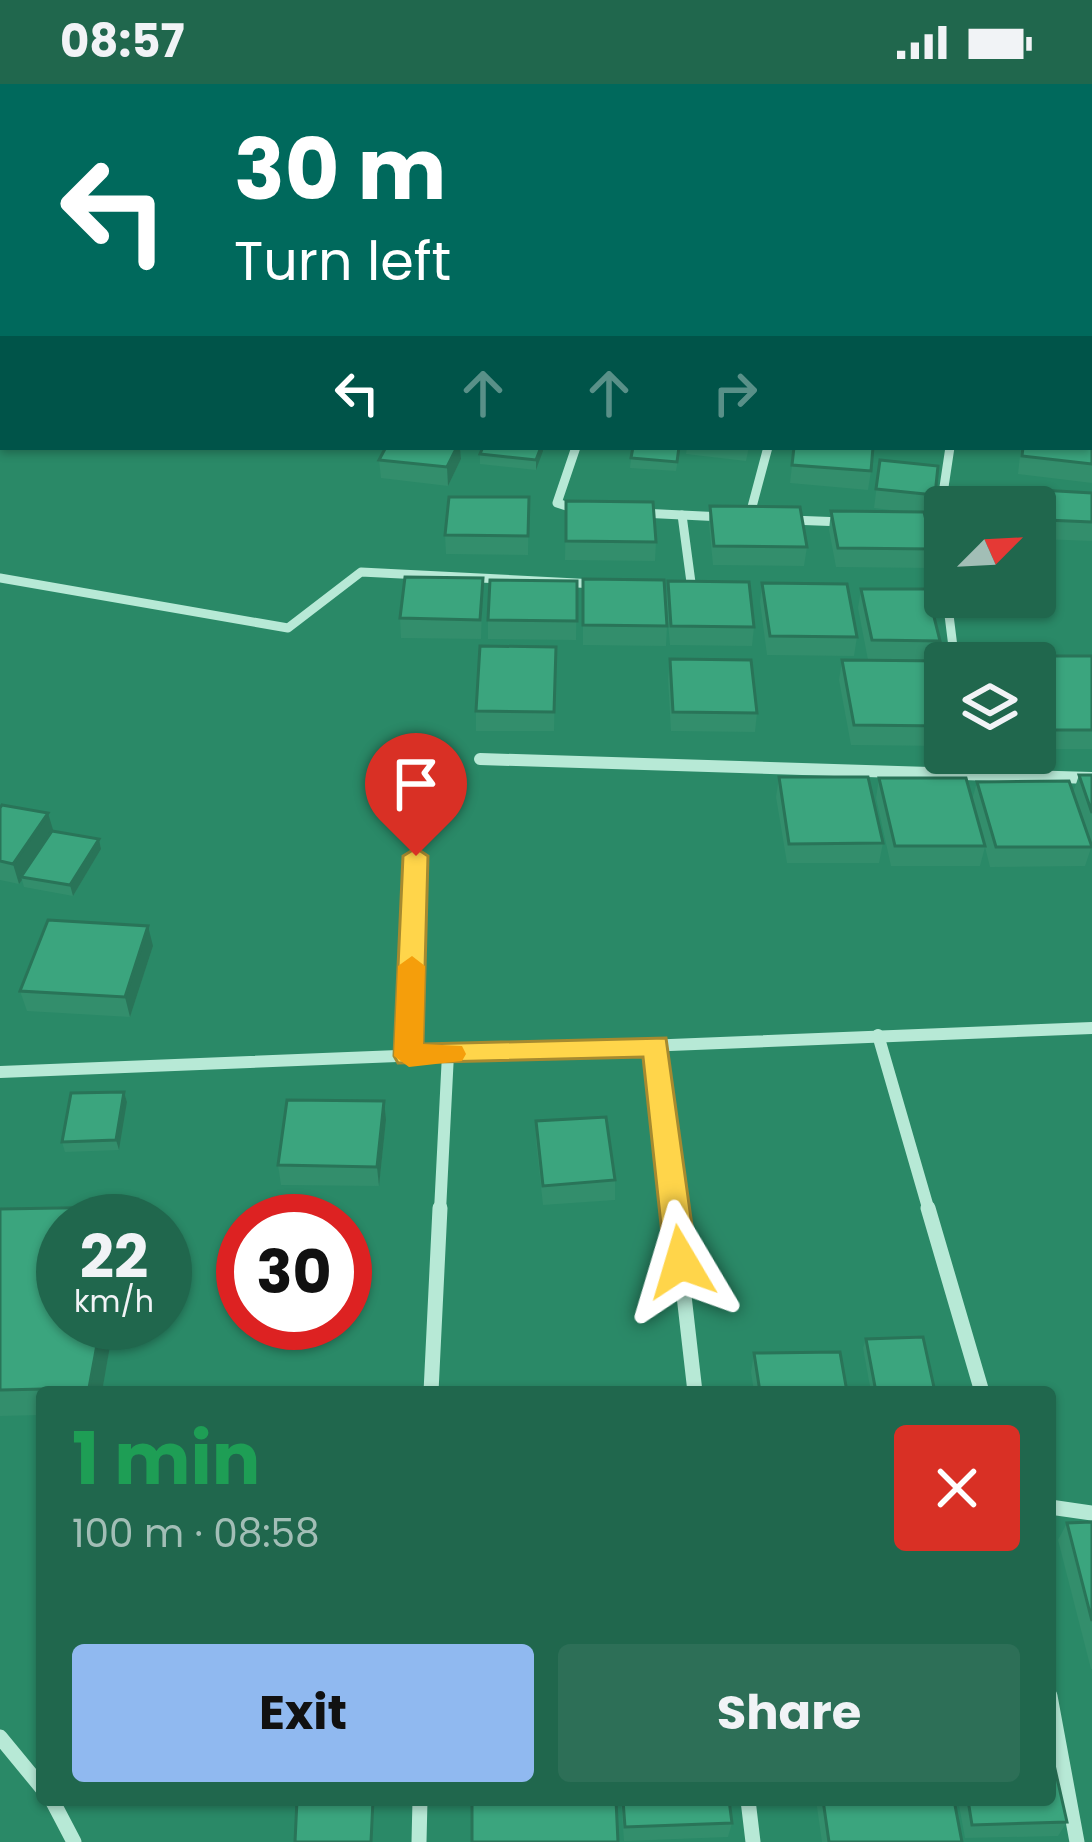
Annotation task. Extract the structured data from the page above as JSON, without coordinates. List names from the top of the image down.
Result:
{
  "north": "top right",
  "page": {
    "status": "08:57",
    "turn": ["30 m", "Turn left"],
    "speed": "22 km/h",
    "limit": "30",
    "heading": ["1 min", "100 m · 08:58"],
    "buttons": ["Exit", "Share"]
  }
}
